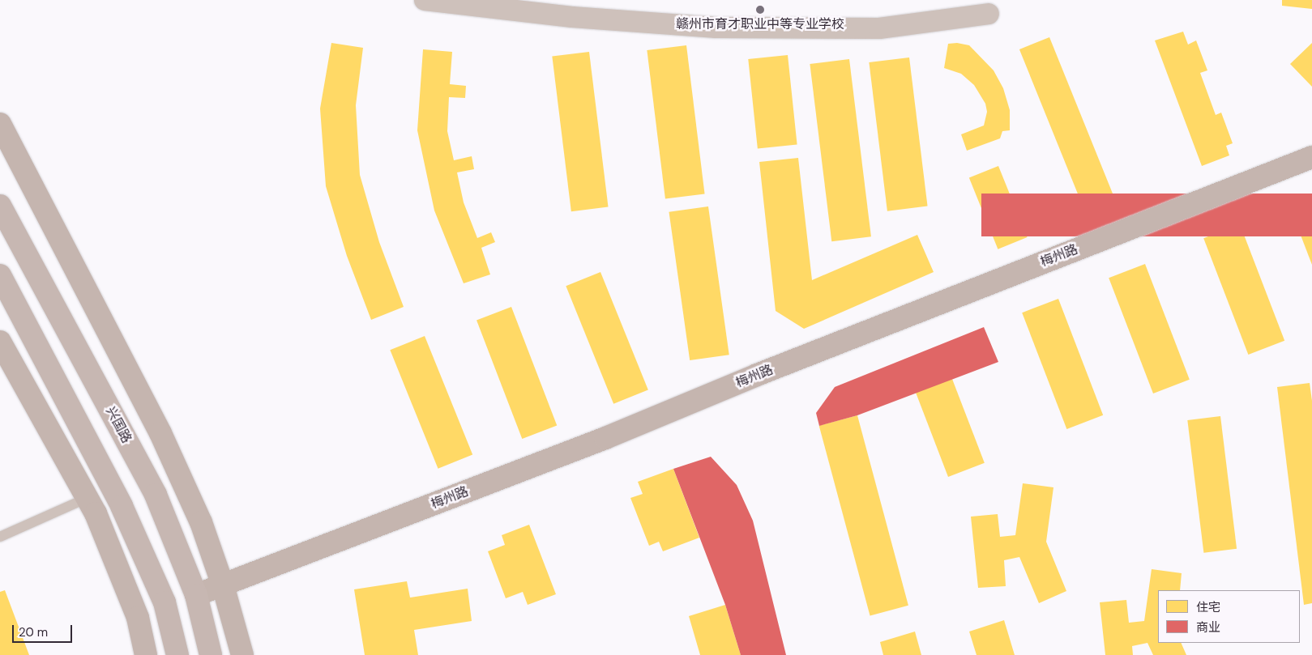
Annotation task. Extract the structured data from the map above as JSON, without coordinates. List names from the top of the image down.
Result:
{
  "streets": {
    "main road": ["兴国路"],
    "street": ["梅州路"]
  },
  "crossings": [
    ["梅州路", "兴国路"]
  ],
  "places": ["赣州市育才职业中等专业学校"],
  "legend": ["住宅", "商业"],
  "scale_bar": "20 m"
}
